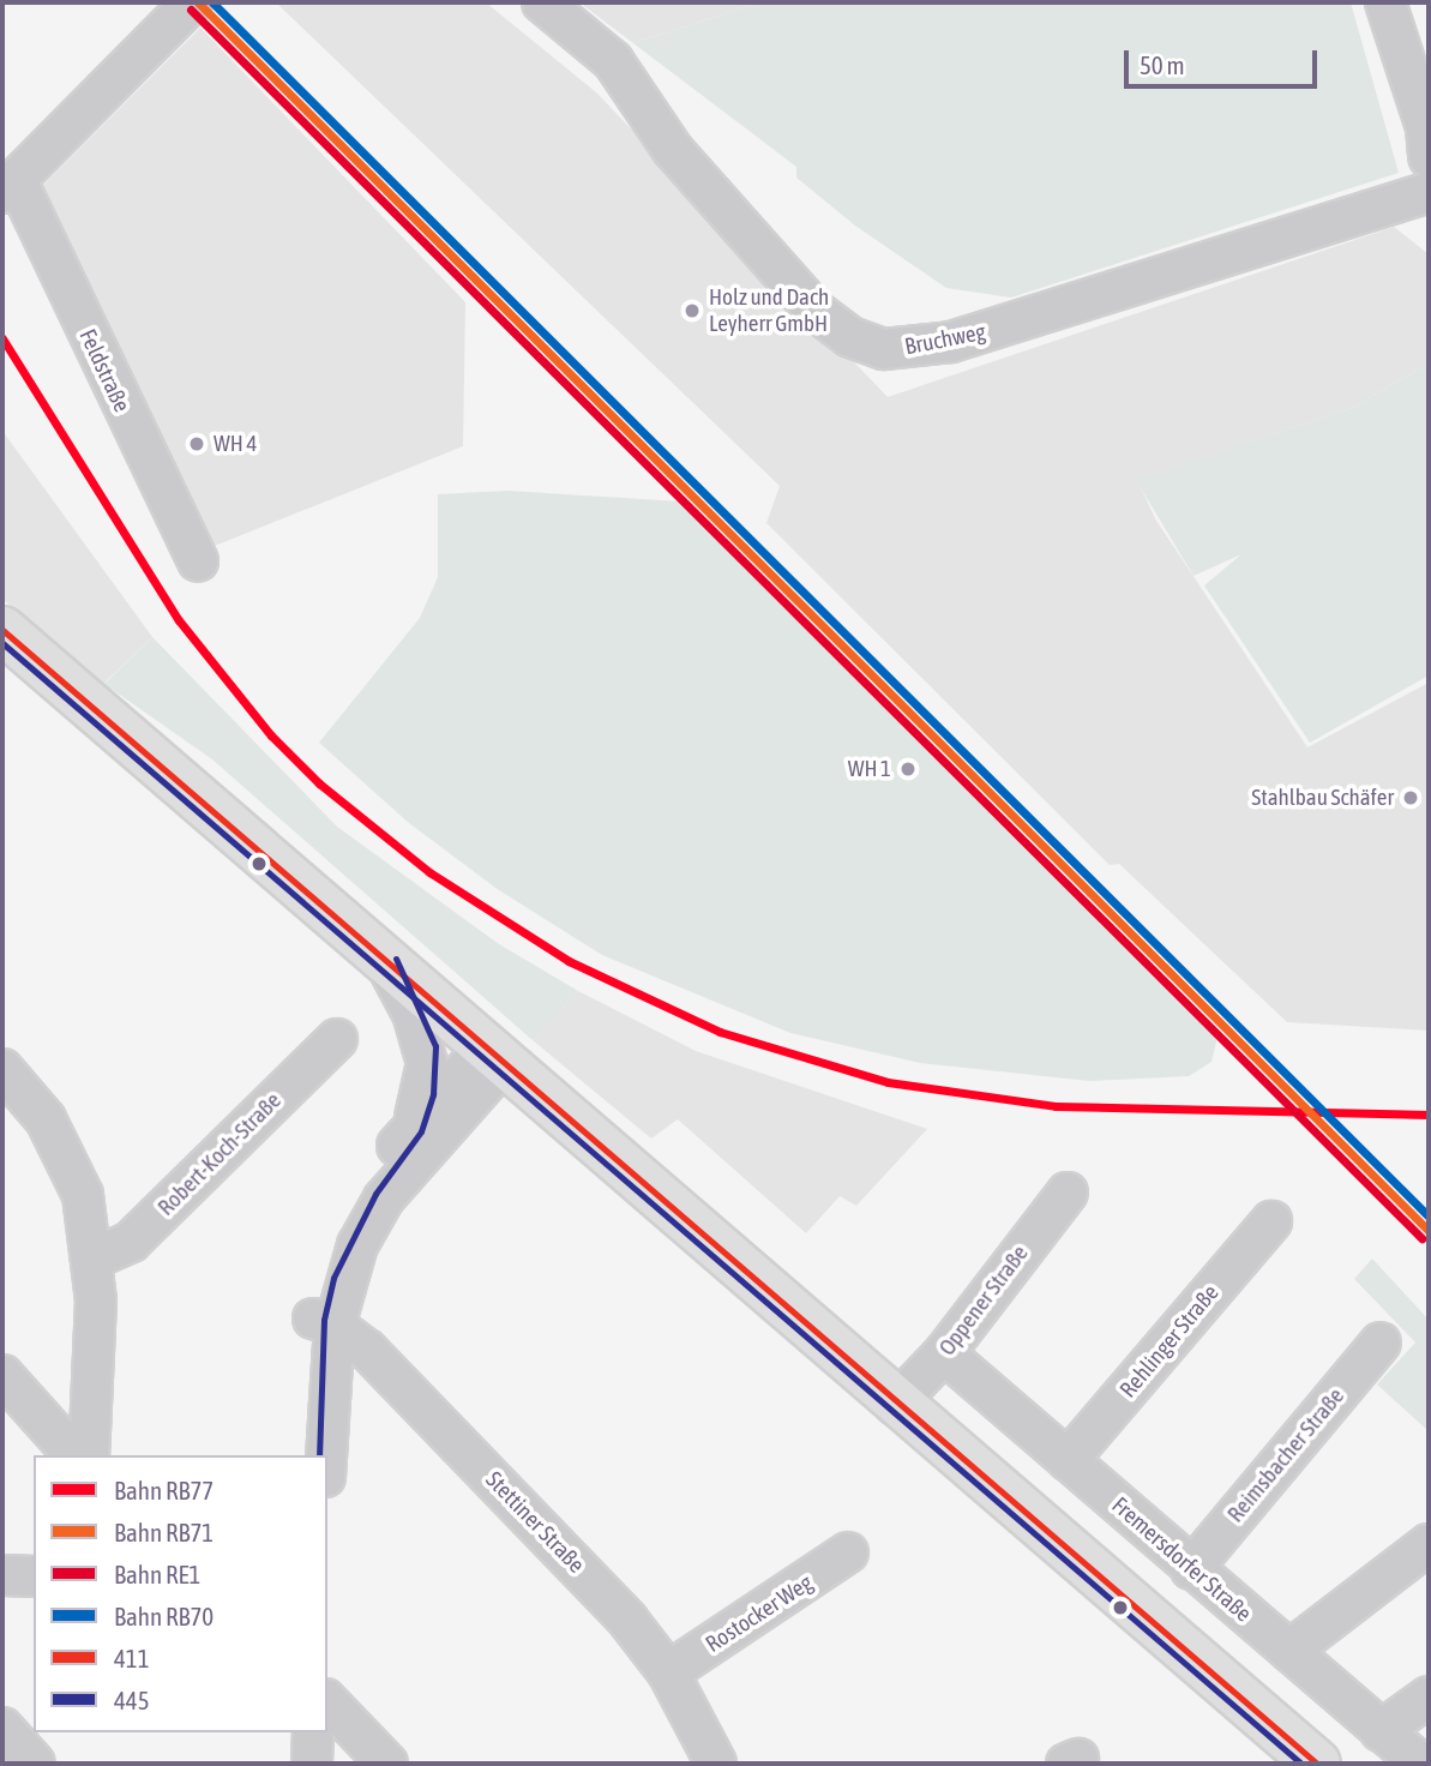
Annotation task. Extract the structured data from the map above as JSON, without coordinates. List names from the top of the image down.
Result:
{
  "streets": {
    "street": [
      "Bruchweg",
      "Feldstraße",
      "Robert-Koch-Straße",
      "Oppener Straße",
      "Rehlinger Straße",
      "Reimsbacher Straße",
      "Stettiner Straße",
      "Fremersdorfer Straße",
      "Rostocker Weg"
    ]
  },
  "crossings": [
    ["Oppener Straße", "Fremersdorfer Straße"],
    ["Rehlinger Straße", "Fremersdorfer Straße"],
    ["Reimsbacher Straße", "Fremersdorfer Straße"],
    ["Stettiner Straße", "Rostocker Weg"]
  ],
  "places": [
    "Holz und Dach Leyherr GmbH",
    "WH 4",
    "WH 1",
    "Stahlbau Schäfer"
  ],
  "lines": [
    "rail line RB71",
    "rail line RB70",
    "rail line RE1",
    "rail line RB77",
    "transit line 411",
    "transit line 445"
  ],
  "legend": [
    "Bahn RB77",
    "Bahn RB71",
    "Bahn RE1",
    "Bahn RB70",
    "411",
    "445"
  ],
  "scale_bar": "50 m"
}
